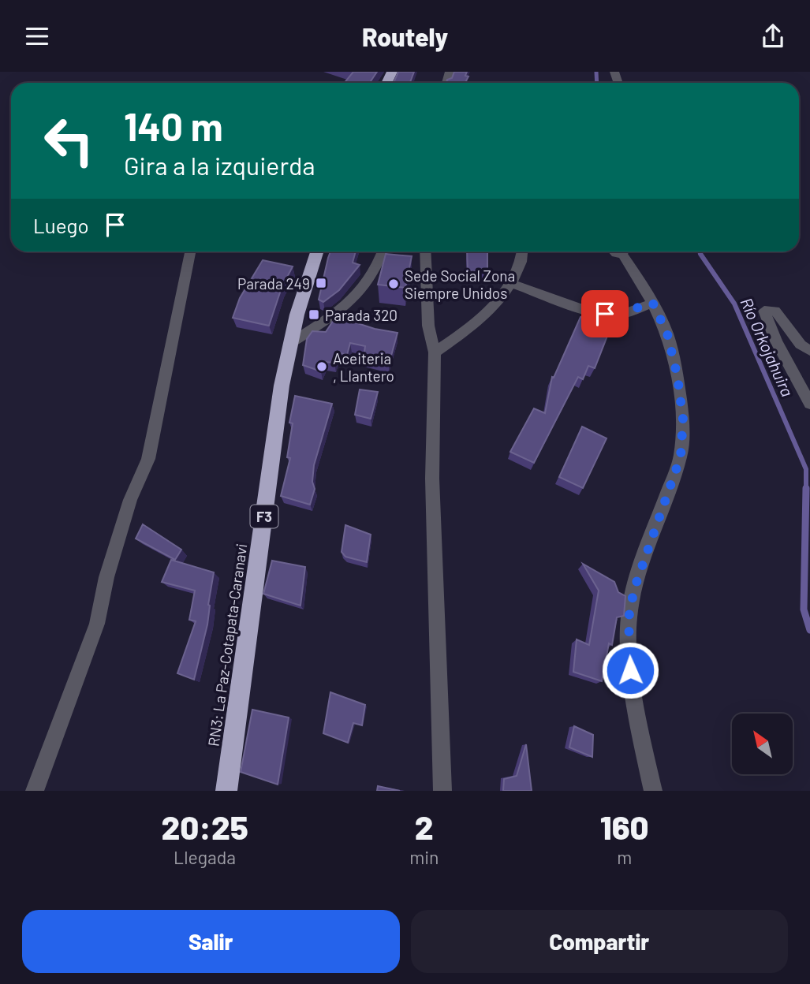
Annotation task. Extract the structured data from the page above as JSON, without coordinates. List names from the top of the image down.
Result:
{
  "streets": {
    "highway": ["F3", "RN3: La Paz-Cotapata-Caranavi"]
  },
  "water": ["Río Orkojahuira"],
  "places": {
    "transit": ["Parada 249", "Parada 320"],
    "other": ["Sede Social Zona Siempre Unidos", "Aceiteria , Llantero"]
  },
  "north": "top left",
  "page": {
    "header": "Routely",
    "turn": ["140 m", "Gira a la izquierda"],
    "then": "Luego",
    "eta": [
      "20:25",
      "Llegada",
      "2",
      "min",
      "160",
      "m"
    ],
    "buttons": ["Salir", "Compartir"]
  }
}
